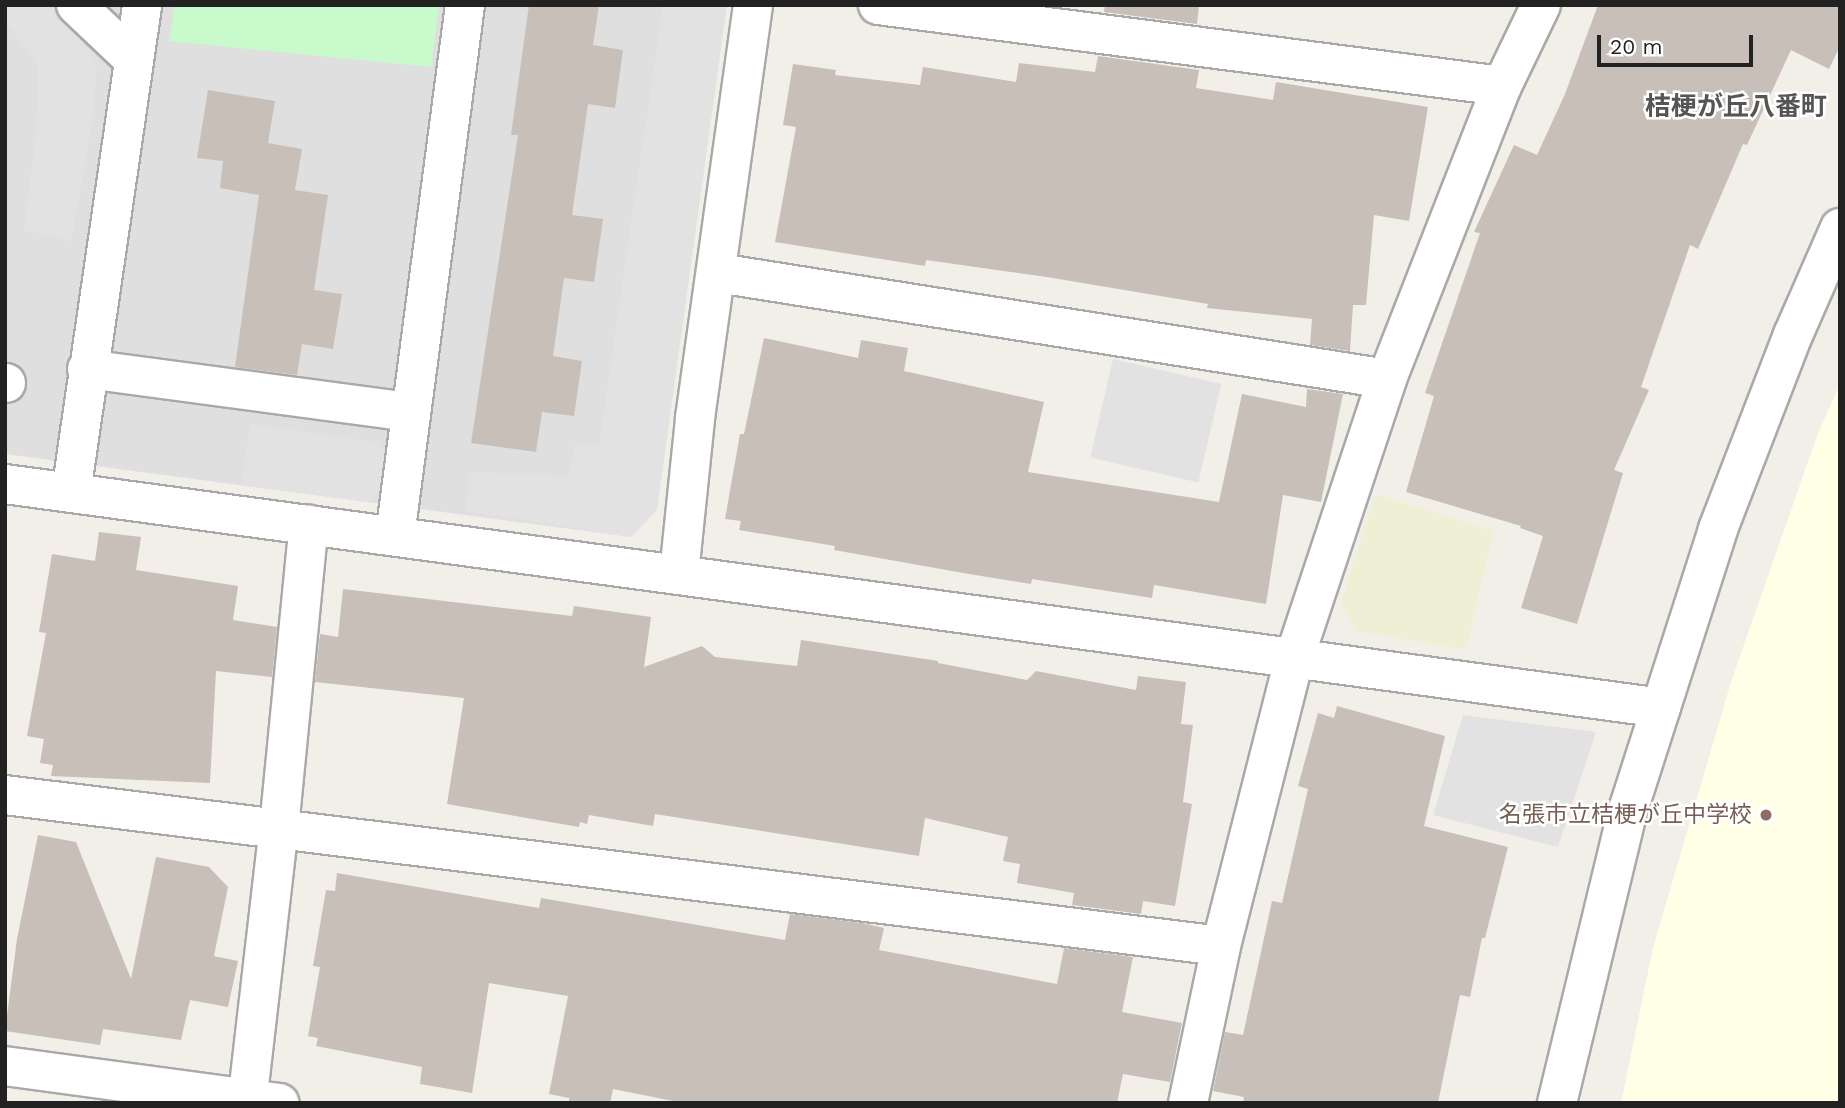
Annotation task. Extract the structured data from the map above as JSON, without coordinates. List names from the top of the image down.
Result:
{
  "districts": ["桔梗が丘八番町"],
  "places": ["名張市立桔梗が丘中学校"],
  "scale_bar": "20 m"
}
